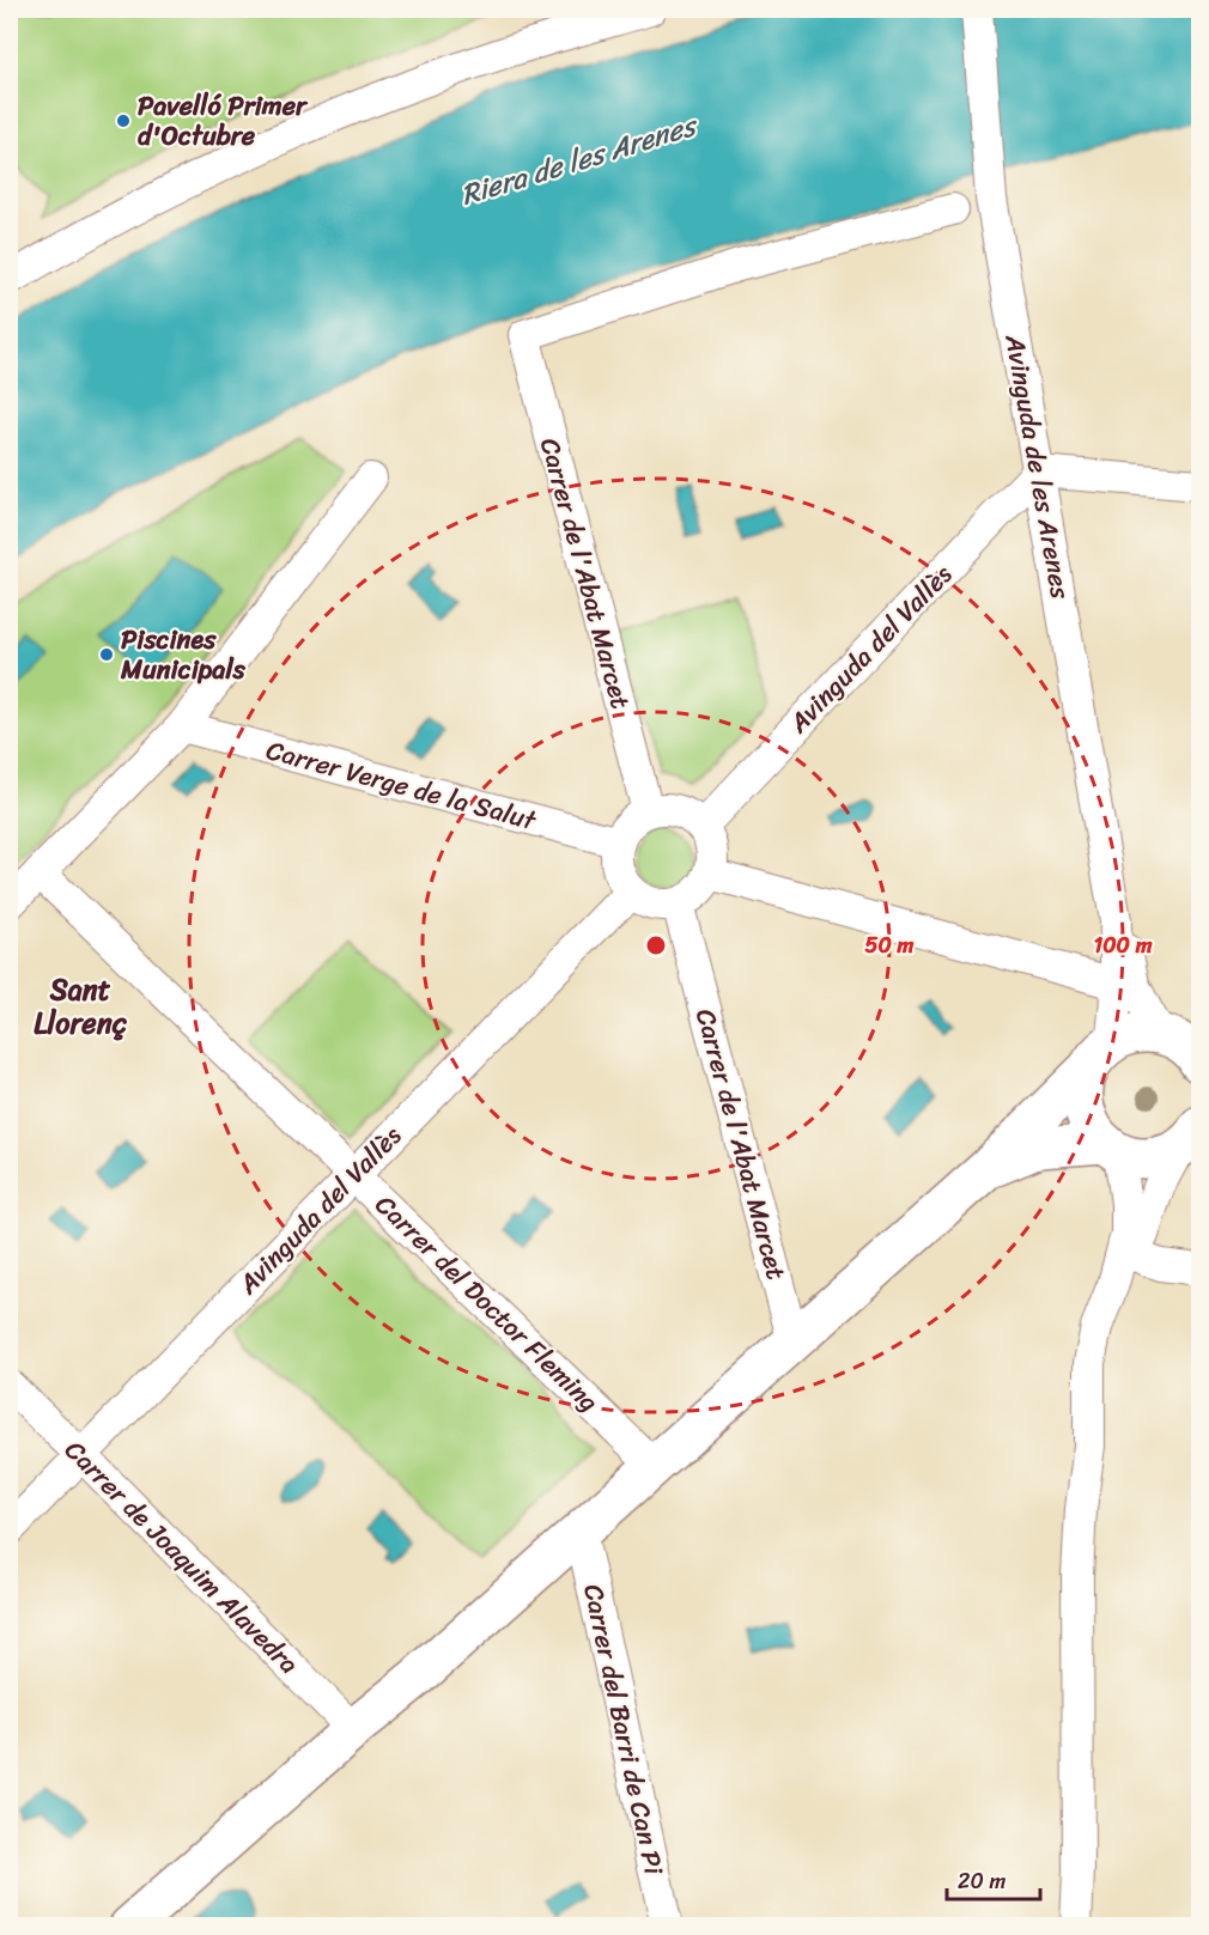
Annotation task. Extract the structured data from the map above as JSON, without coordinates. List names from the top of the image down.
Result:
{
  "streets": {
    "street": [
      "Avinguda de les Arenes",
      "Carrer de l'Abat Marcet",
      "Avinguda del Vallès",
      "Carrer Verge de la Salut",
      "Carrer del Doctor Fleming",
      "Carrer de Joaquim Alavedra",
      "Carrer del Barri de Can Pi"
    ]
  },
  "crossings": [
    ["Avinguda de les Arenes", "Avinguda del Vallès"],
    ["Carrer de l'Abat Marcet", "Avinguda del Vallès"],
    ["Carrer de l'Abat Marcet", "Carrer Verge de la Salut"],
    ["Avinguda del Vallès", "Carrer Verge de la Salut"],
    ["Avinguda del Vallès", "Carrer del Doctor Fleming"],
    ["Avinguda del Vallès", "Carrer de Joaquim Alavedra"]
  ],
  "districts": ["Sant Llorenç"],
  "water": ["Riera de les Arenes"],
  "places": ["Pavelló Primer d'Octubre", "Piscines Municipals"],
  "scale_bar": "20 m",
  "rings": ["50 m", "100 m"]
}
